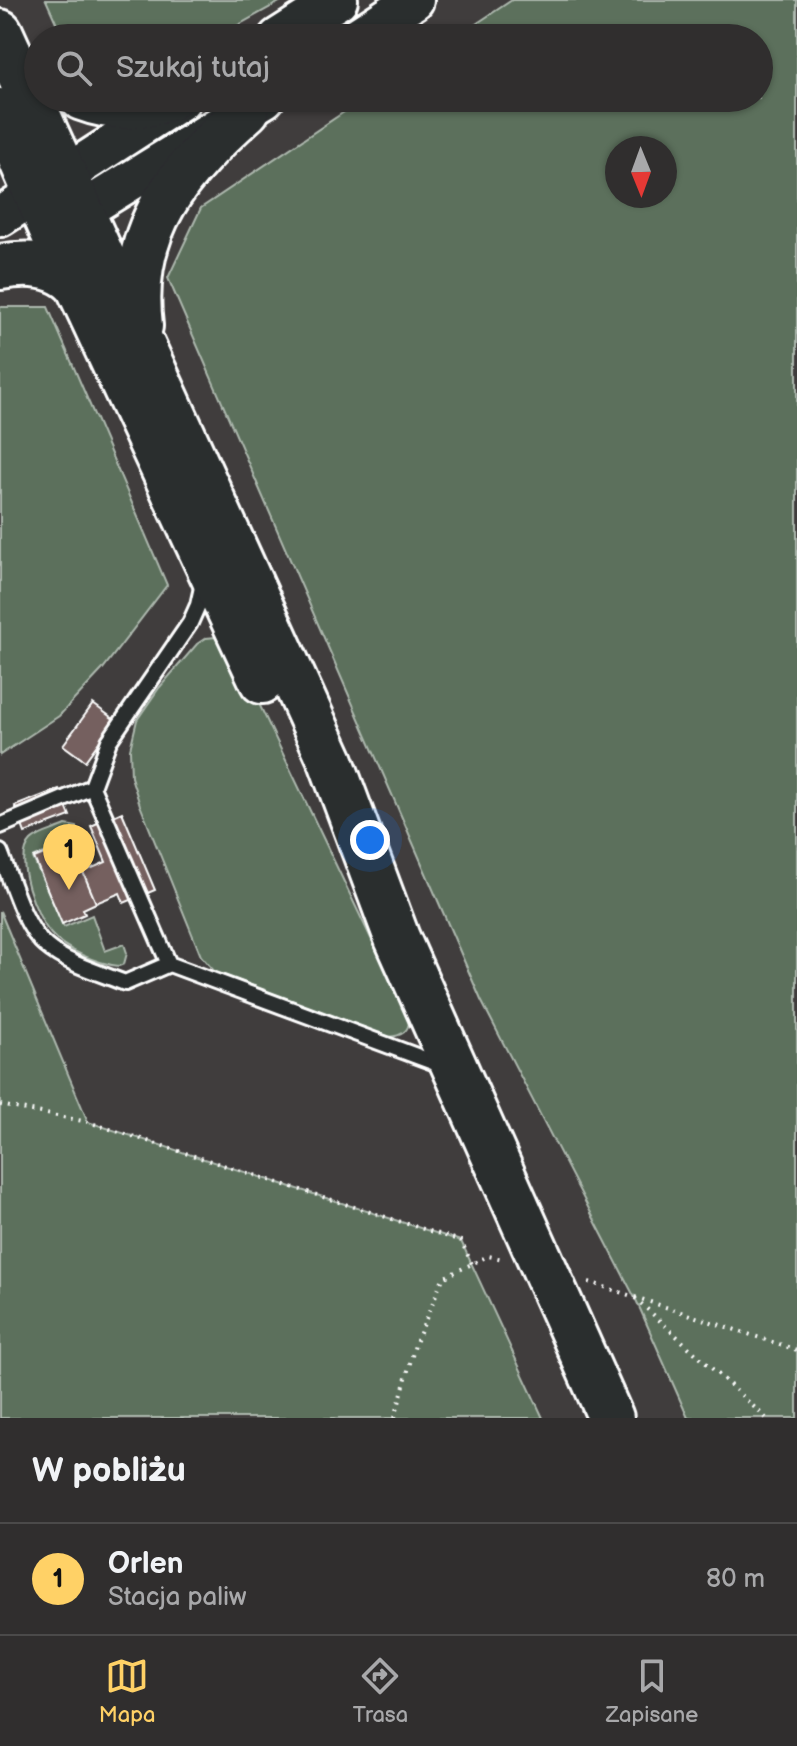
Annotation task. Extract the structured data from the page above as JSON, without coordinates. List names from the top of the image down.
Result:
{
  "north": "bottom",
  "page": {
    "search": "Szukaj tutaj",
    "pins": "1",
    "heading": "W pobliżu",
    "list": [
      {
        "mark": "1",
        "name": "Orlen",
        "note": "Stacja paliw",
        "value": "80 m"
      }
    ],
    "nav": ["Mapa", "Trasa", "Zapisane"]
  }
}
